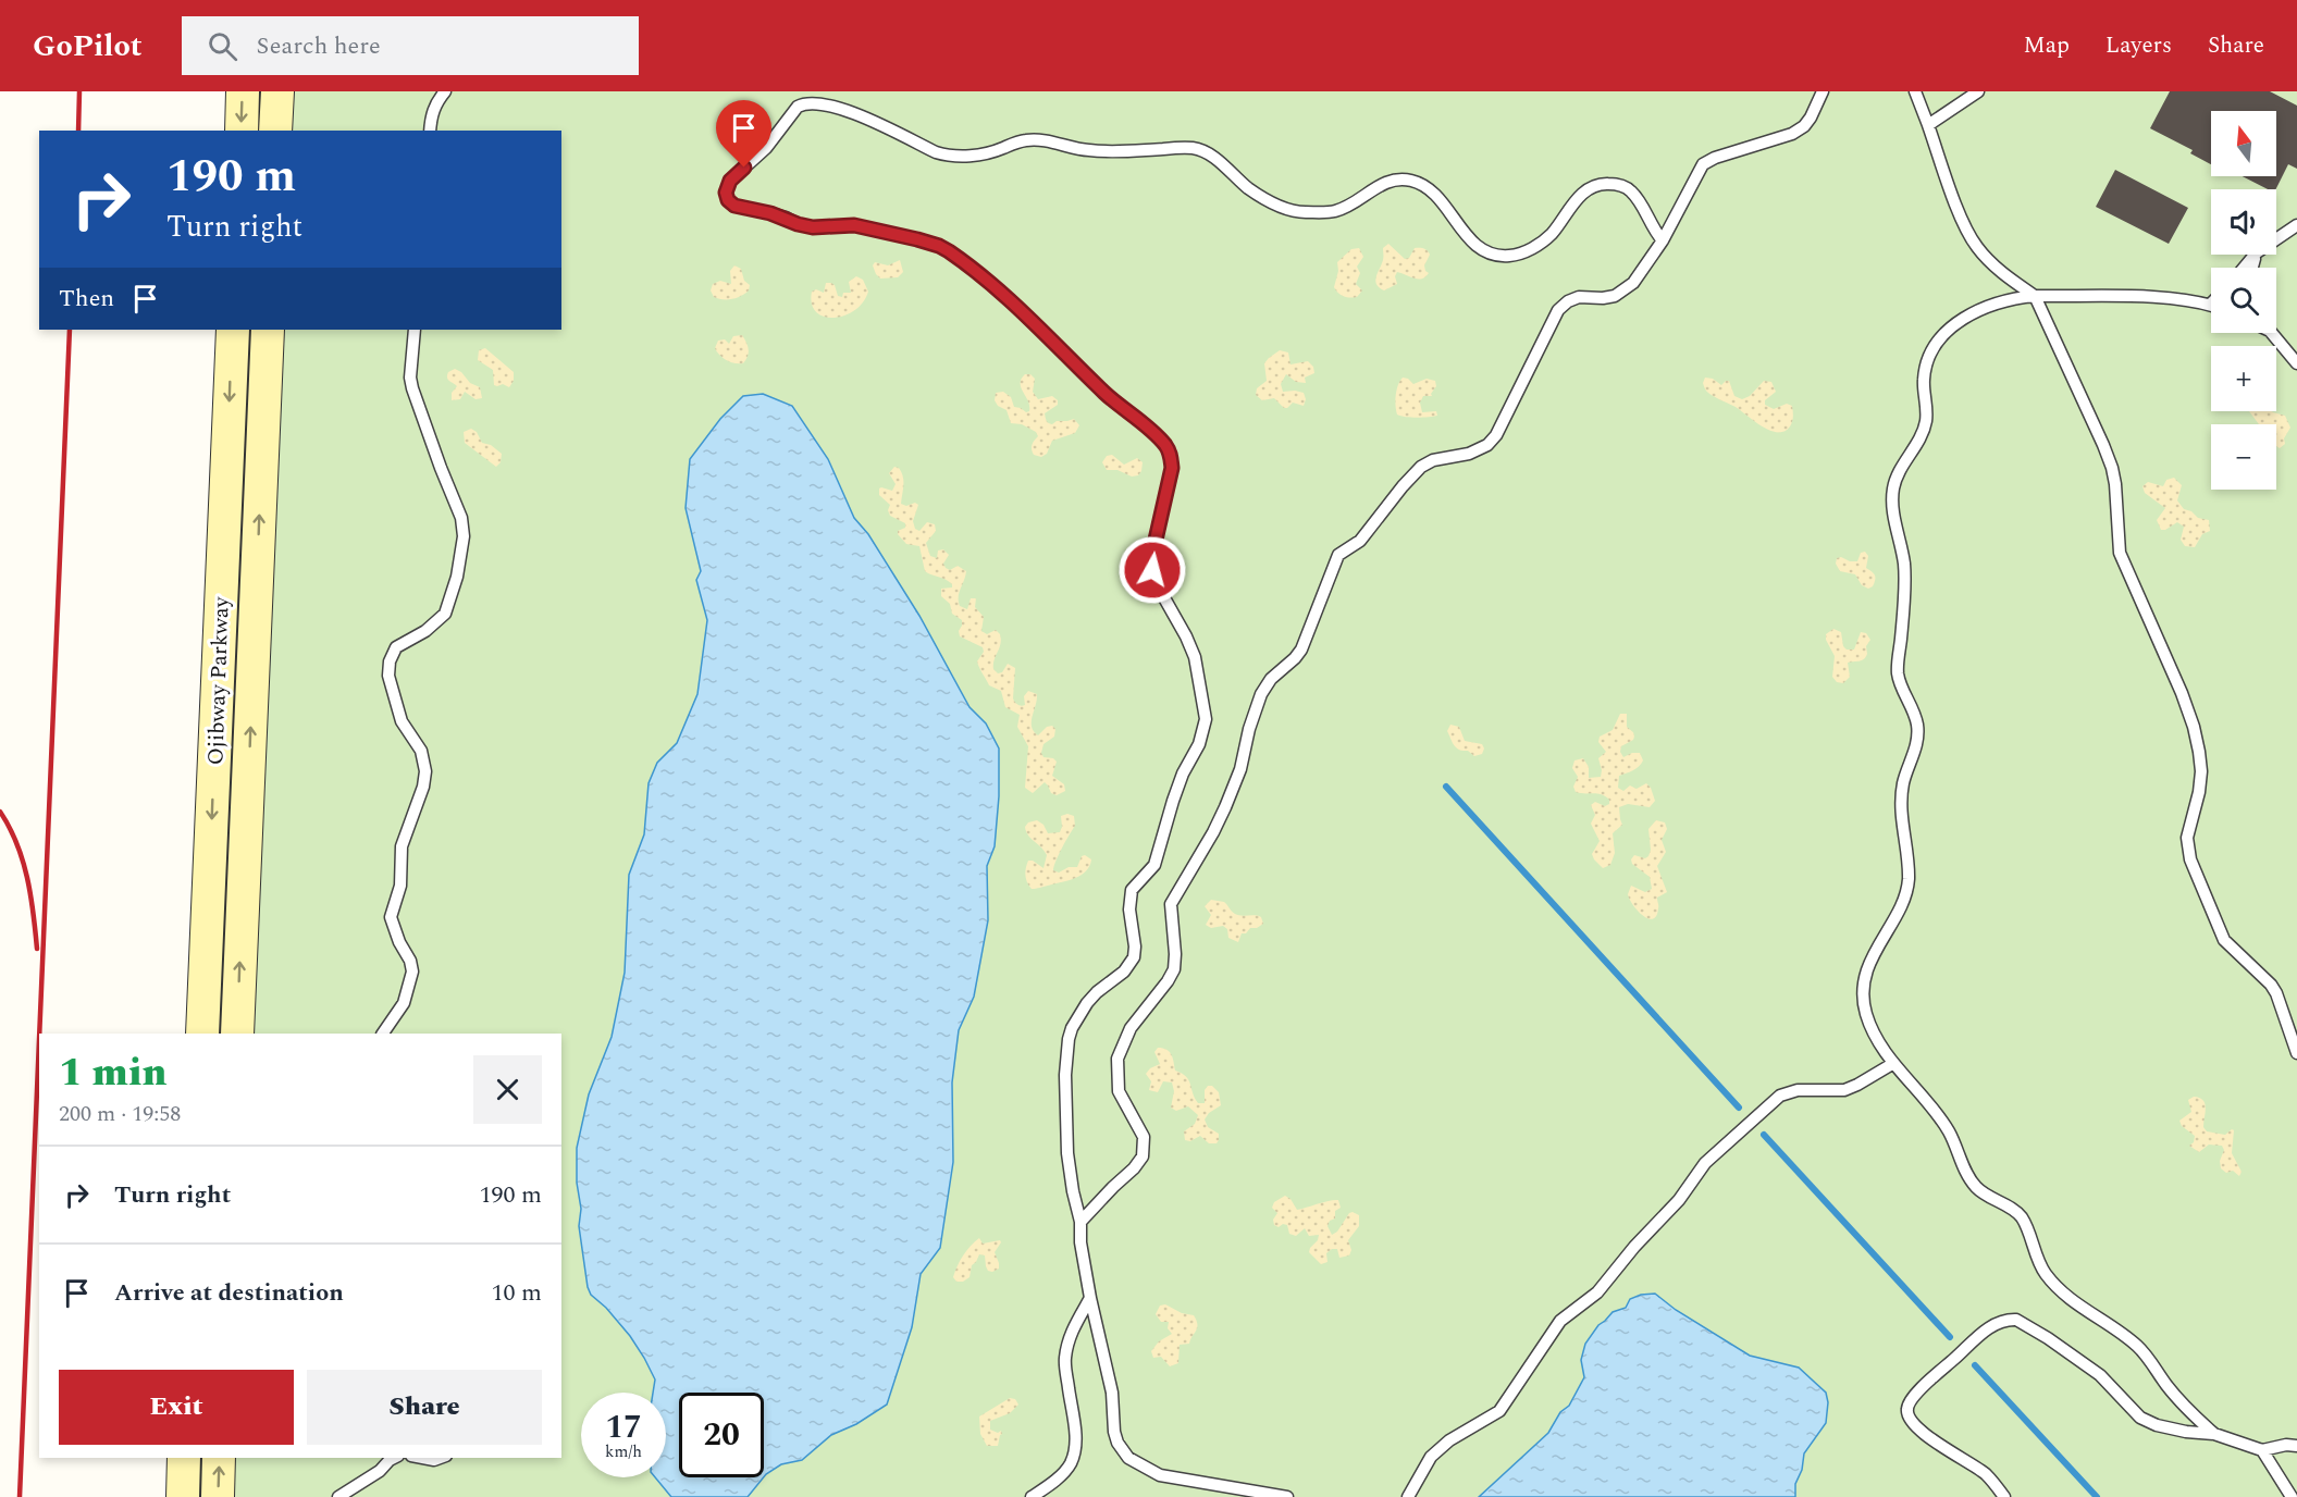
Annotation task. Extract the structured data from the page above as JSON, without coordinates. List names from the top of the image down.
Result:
{
  "streets": {
    "main road": ["Ojibway Parkway"]
  },
  "north": "top",
  "page": {
    "header": "GoPilot",
    "search": "Search here",
    "nav": ["Map", "Layers", "Share"],
    "map_buttons": ["+", "−"],
    "turn": ["190 m", "Turn right"],
    "then": "Then",
    "heading": ["1 min", "200 m · 19:58"],
    "list": [
      {
        "name": "Turn right",
        "value": "190 m"
      },
      {
        "name": "Arrive at destination",
        "value": "10 m"
      }
    ],
    "buttons": ["Exit", "Share"],
    "speed": "17 km/h",
    "limit": "20"
  }
}
